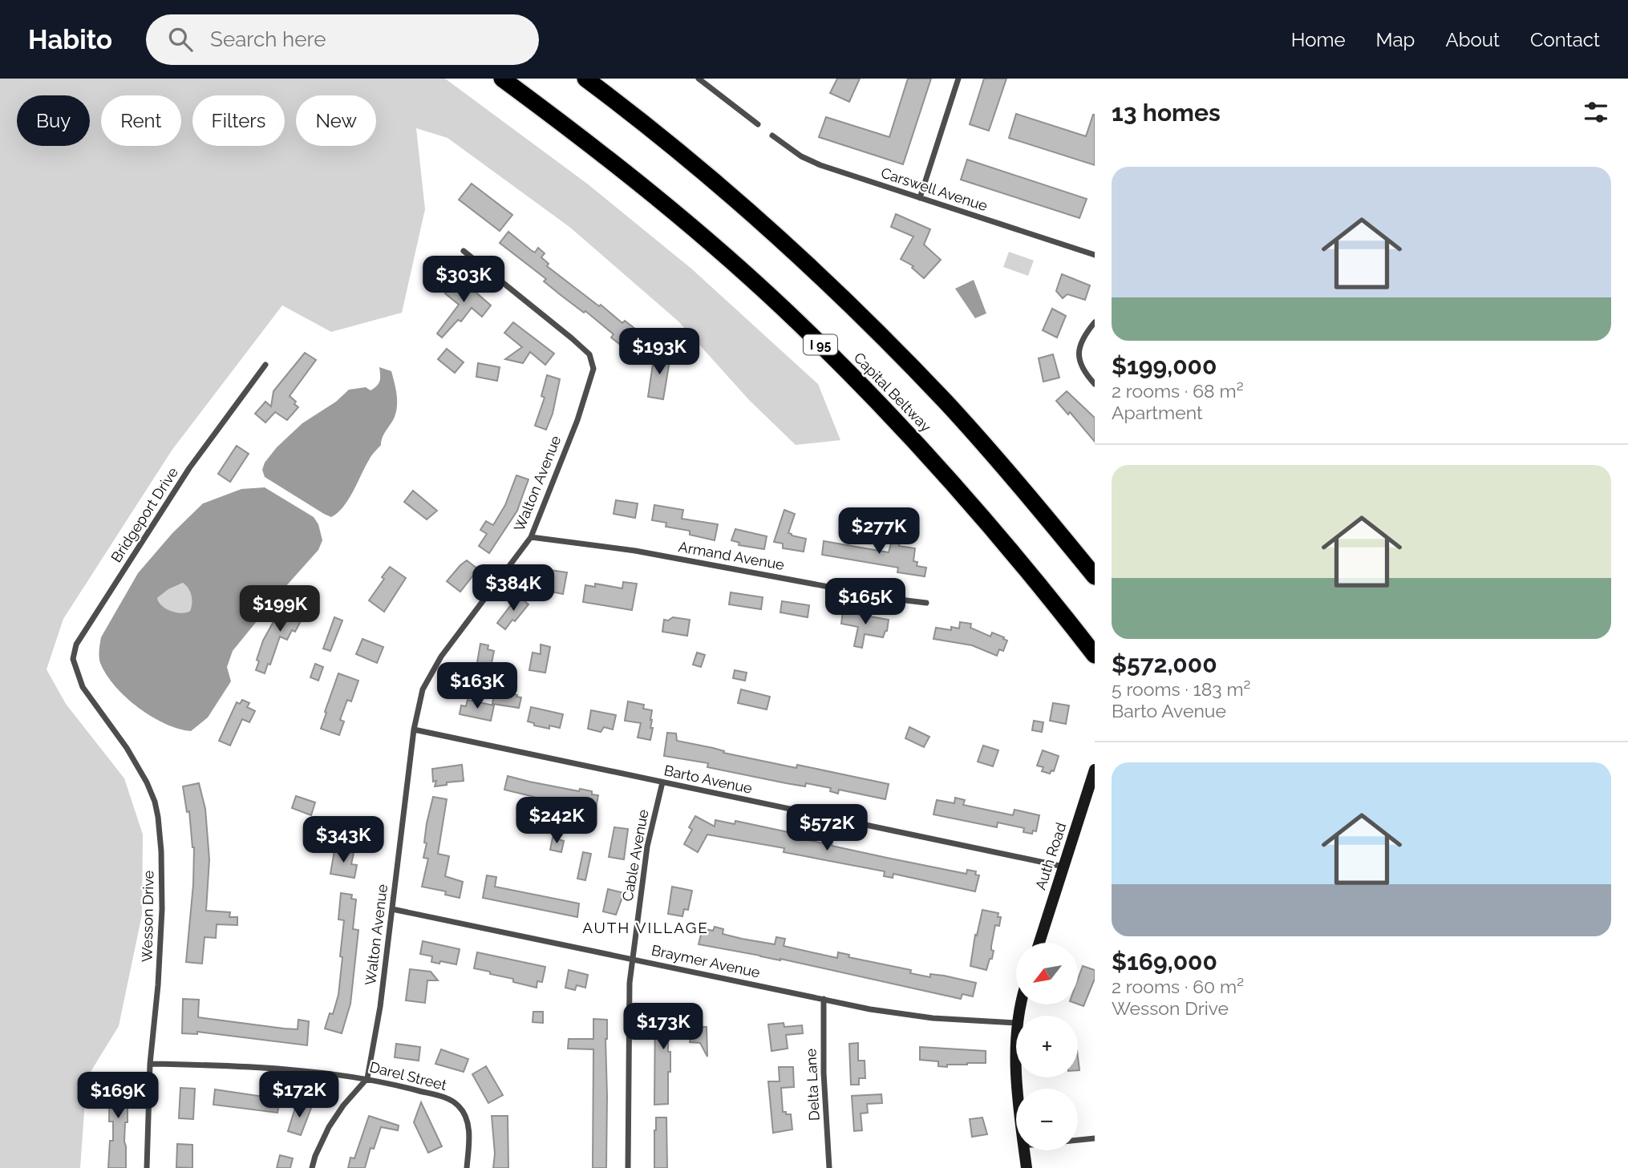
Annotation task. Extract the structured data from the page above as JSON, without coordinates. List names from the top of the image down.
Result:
{
  "streets": {
    "highway": ["I 95", "Capital Beltway"],
    "main road": ["Auth Road"],
    "street": [
      "Carswell Avenue",
      "Walton Avenue",
      "Bridgeport Drive",
      "Armand Avenue",
      "Barto Avenue",
      "Cable Avenue",
      "Wesson Drive",
      "Braymer Avenue",
      "Darel Street",
      "Delta Lane"
    ]
  },
  "crossings": [
    ["Walton Avenue", "Armand Avenue"],
    ["Walton Avenue", "Barto Avenue"],
    ["Walton Avenue", "Braymer Avenue"],
    ["Walton Avenue", "Darel Street"],
    ["Bridgeport Drive", "Wesson Drive"],
    ["Barto Avenue", "Cable Avenue"],
    ["Barto Avenue", "Auth Road"],
    ["Cable Avenue", "Braymer Avenue"],
    ["Wesson Drive", "Darel Street"],
    ["Braymer Avenue", "Delta Lane"]
  ],
  "districts": ["AUTH VILLAGE"],
  "north": "bottom left",
  "page": {
    "header": "Habito",
    "search": "Search here",
    "nav": [
      "Home",
      "Map",
      "About",
      "Contact"
    ],
    "heading": "13 homes",
    "chip": [
      "Buy",
      "Rent",
      "Filters",
      "New"
    ],
    "list": [
      {
        "name": "$199,000",
        "note": "2 rooms · 68 m² · Apartment"
      },
      {
        "name": "$572,000",
        "note": "5 rooms · 183 m² · Barto Avenue"
      },
      {
        "name": "$169,000",
        "note": "2 rooms · 60 m² · Wesson Drive"
      }
    ],
    "price": [
      "$303K",
      "$193K",
      "$277K",
      "$384K",
      "$165K",
      "$199K",
      "$163K",
      "$242K",
      "$572K",
      "$343K",
      "$173K",
      "$172K",
      "$169K"
    ],
    "map_buttons": ["+", "−"]
  }
}
